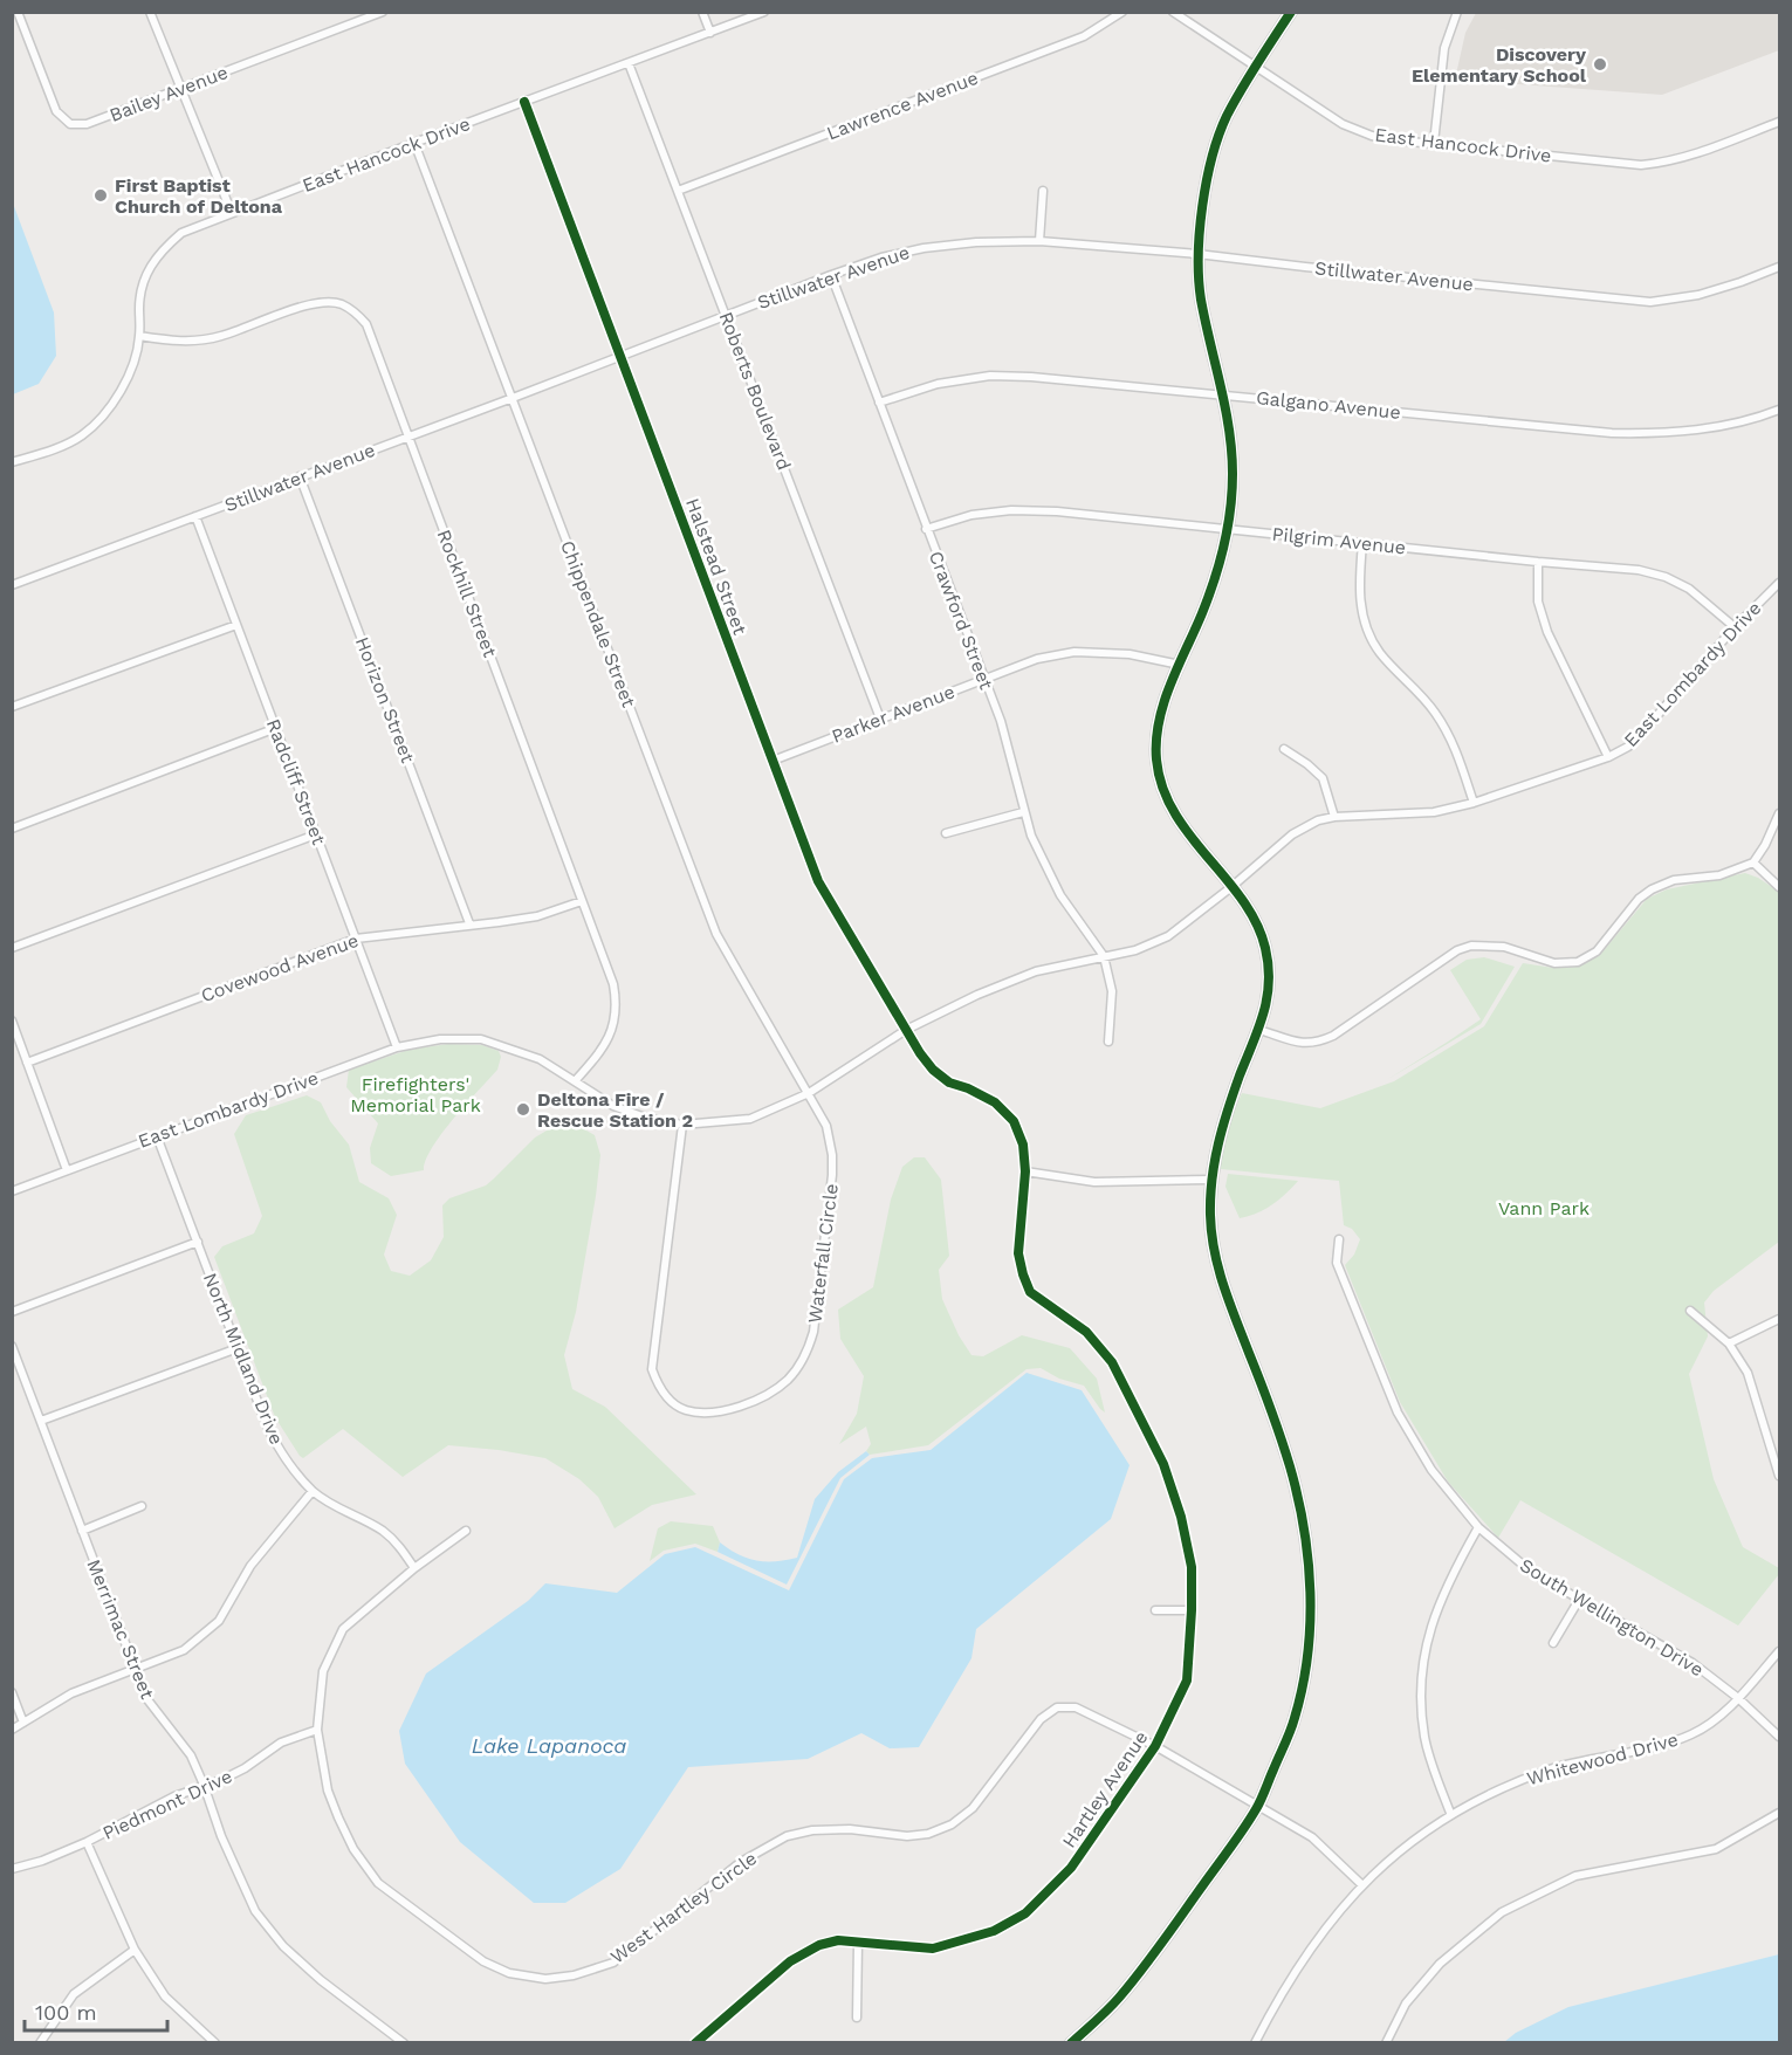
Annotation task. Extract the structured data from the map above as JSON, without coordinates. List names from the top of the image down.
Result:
{
  "streets": {
    "street": [
      "Bailey Avenue",
      "Lawrence Avenue",
      "East Hancock Drive",
      "Stillwater Avenue",
      "Roberts Boulevard",
      "Galgano Avenue",
      "Pilgrim Avenue",
      "Halstead Street",
      "Rockhill Street",
      "Crawford Street",
      "Chippendale Street",
      "East Lombardy Drive",
      "Horizon Street",
      "Parker Avenue",
      "Radcliff Street",
      "Covewood Avenue",
      "Waterfall Circle",
      "North Midland Drive",
      "South Wellington Drive",
      "Merrimac Street",
      "Whitewood Drive",
      "Hartley Avenue",
      "Piedmont Drive",
      "West Hartley Circle"
    ]
  },
  "crossings": [
    ["Lawrence Avenue", "Roberts Boulevard"],
    ["East Hancock Drive", "Roberts Boulevard"],
    ["East Hancock Drive", "Halstead Street"],
    ["East Hancock Drive", "Rockhill Street"],
    ["East Hancock Drive", "Chippendale Street"],
    ["Stillwater Avenue", "Roberts Boulevard"],
    ["Stillwater Avenue", "Halstead Street"],
    ["Stillwater Avenue", "Rockhill Street"],
    ["Stillwater Avenue", "Crawford Street"],
    ["Stillwater Avenue", "Chippendale Street"],
    ["Stillwater Avenue", "Horizon Street"],
    ["Stillwater Avenue", "Radcliff Street"],
    ["Roberts Boulevard", "Parker Avenue"],
    ["Galgano Avenue", "Crawford Street"],
    ["Pilgrim Avenue", "Crawford Street"],
    ["Pilgrim Avenue", "East Lombardy Drive"],
    ["Halstead Street", "East Lombardy Drive"],
    ["Halstead Street", "Parker Avenue"],
    ["Halstead Street", "Hartley Avenue"],
    ["Rockhill Street", "East Lombardy Drive"],
    ["Rockhill Street", "Covewood Avenue"],
    ["Crawford Street", "East Lombardy Drive"],
    ["Crawford Street", "Parker Avenue"],
    ["Chippendale Street", "East Lombardy Drive"],
    ["Chippendale Street", "Waterfall Circle"],
    ["East Lombardy Drive", "Radcliff Street"],
    ["East Lombardy Drive", "Waterfall Circle"],
    ["East Lombardy Drive", "North Midland Drive"],
    ["East Lombardy Drive", "Hartley Avenue"],
    ["Horizon Street", "Covewood Avenue"],
    ["Radcliff Street", "Covewood Avenue"],
    ["North Midland Drive", "West Hartley Circle"],
    ["South Wellington Drive", "Whitewood Drive"],
    ["Merrimac Street", "Piedmont Drive"],
    ["Whitewood Drive", "West Hartley Circle"],
    ["Hartley Avenue", "West Hartley Circle"],
    ["Piedmont Drive", "West Hartley Circle"]
  ],
  "water": ["Lake Lapanoca"],
  "parks": ["Firefighters' Memorial Park", "Vann Park"],
  "places": ["Discovery Elementary School", "First Baptist Church of Deltona", "Deltona Fire / Rescue Station 2"],
  "scale_bar": "100 m"
}
